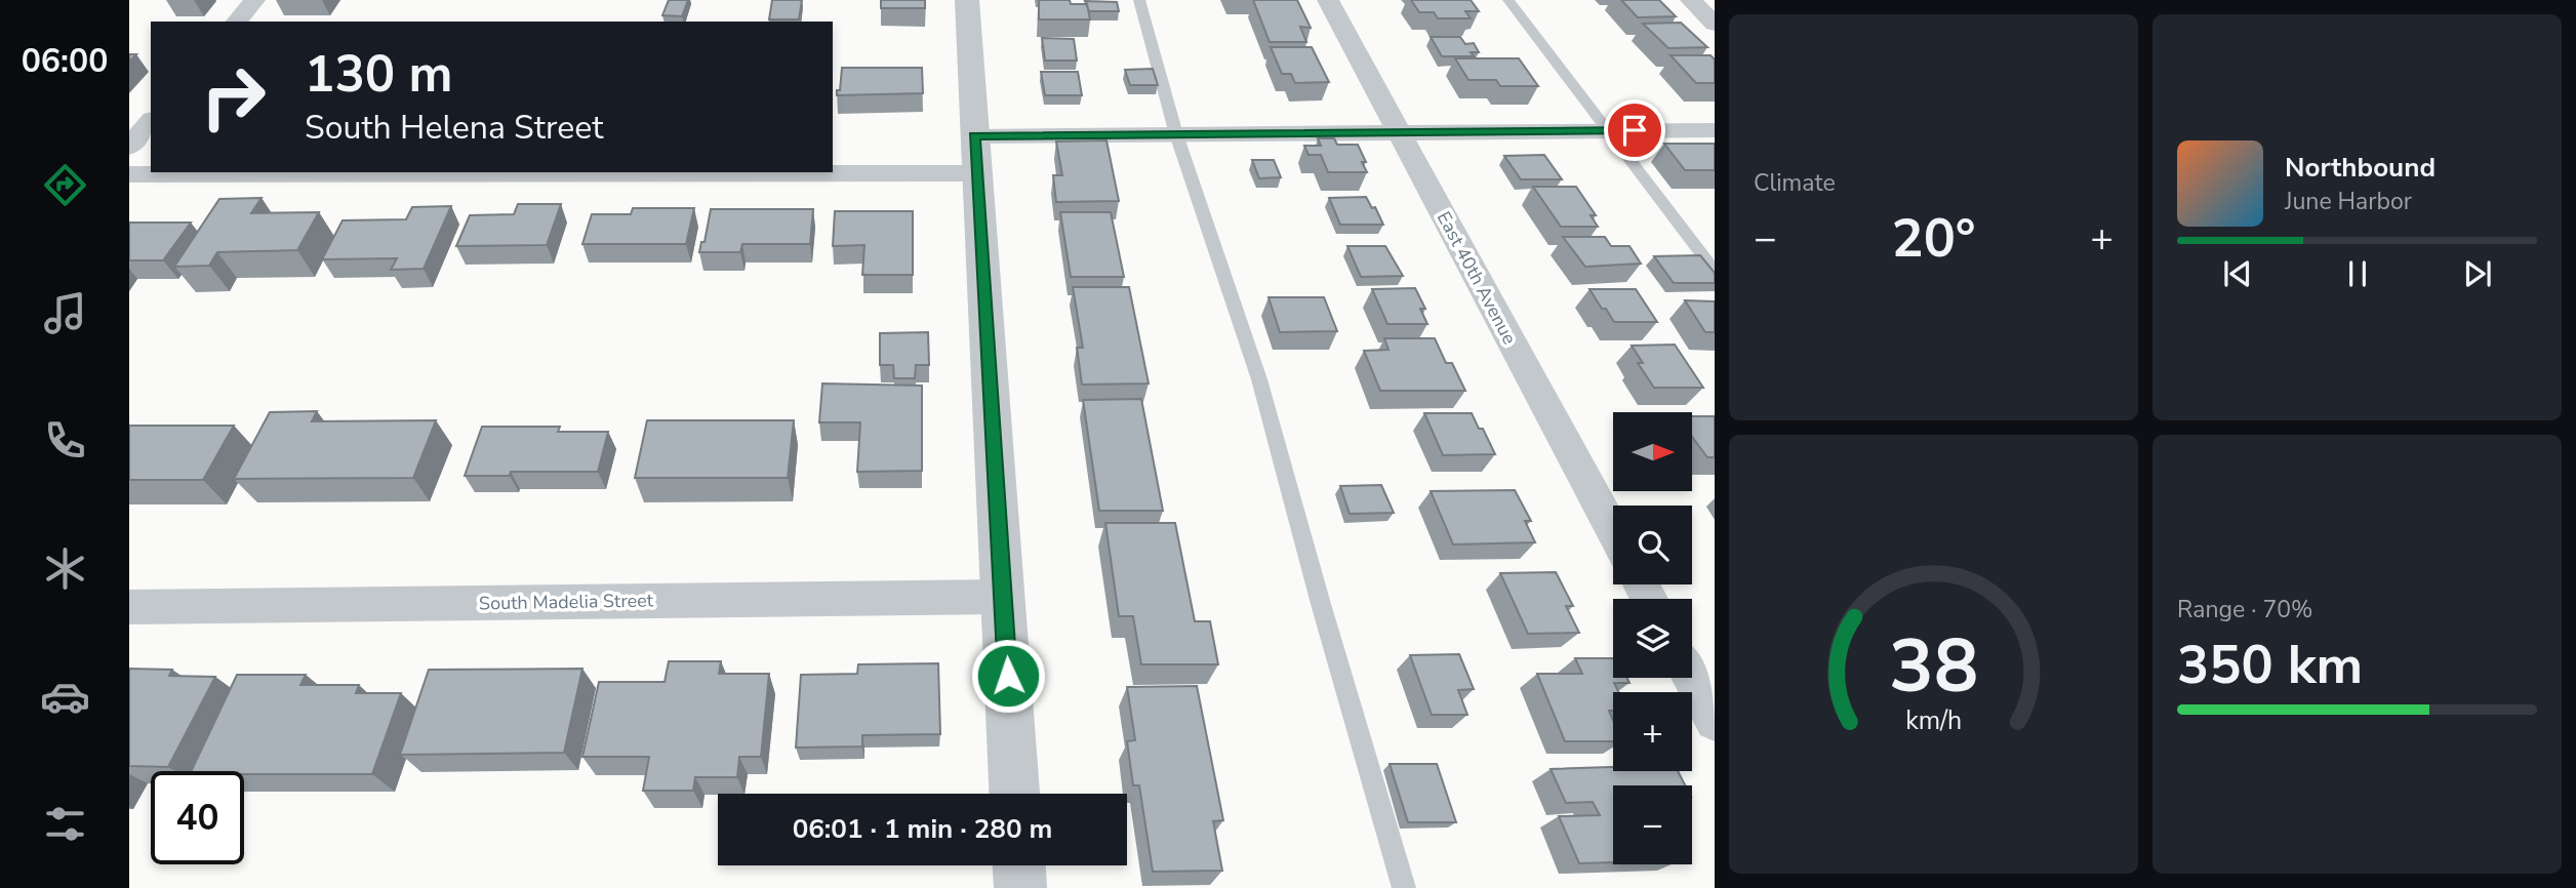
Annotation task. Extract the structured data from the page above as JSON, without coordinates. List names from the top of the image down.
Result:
{
  "streets": {
    "street": ["East 40th Avenue", "South Madelia Street"]
  },
  "north": "right",
  "page": {
    "tabs": "06:00",
    "tile": [
      "Climate",
      ["Range · 70%", "350 km"]
    ],
    "turn": ["130 m", "South Helena Street"],
    "song": ["Northbound", "June Harbor"],
    "heat": ["−", "20°", "+"],
    "map_buttons": ["+", "−"],
    "limit": "40",
    "trip": "06:01 · 1 min · 280 m",
    "gauge": ["38", "km/h"]
  }
}
